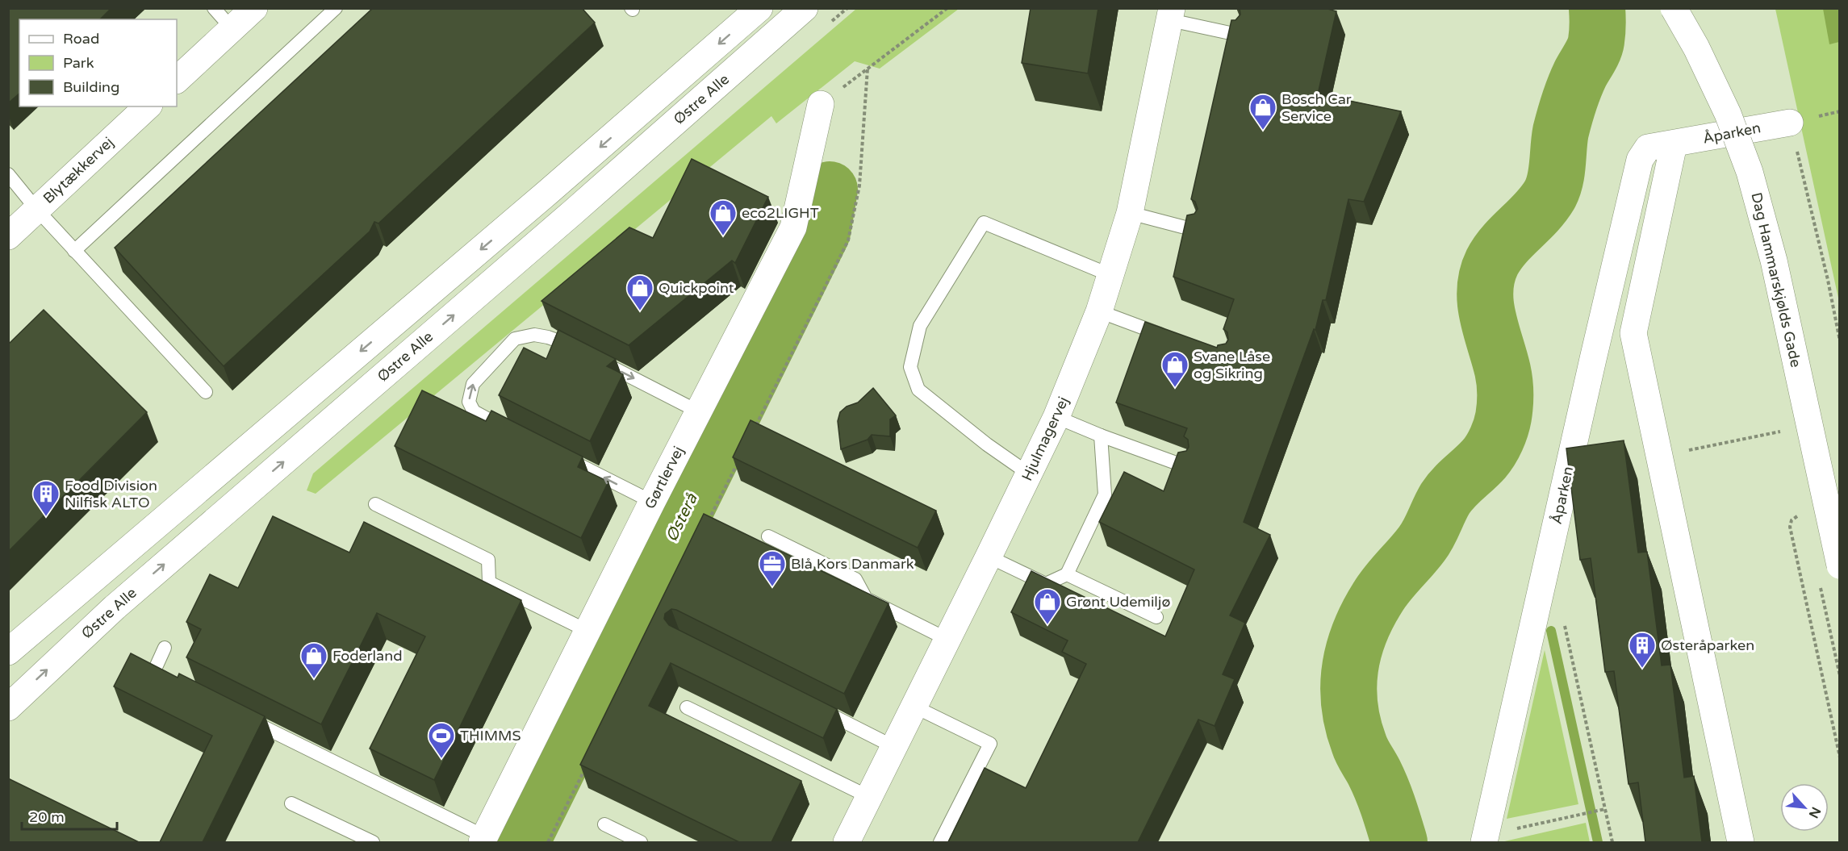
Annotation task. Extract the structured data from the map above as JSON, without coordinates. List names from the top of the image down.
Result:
{
  "streets": {
    "street": [
      "Østre Alle",
      "Åparken",
      "Blytækkervej",
      "Dag Hammarskjølds Gade",
      "Hjulmagervej",
      "Gørtlervej"
    ]
  },
  "water": ["Østerå"],
  "places": {
    "shop": [
      "Bosch Car Service",
      "eco2LIGHT",
      "Quickpoint",
      "Svane Låse og Sikring",
      "Grønt Udemiljø",
      "Foderland"
    ],
    "building": ["Food Division Nilfisk ALTO", "Østeråparken"],
    "office": ["Blå Kors Danmark"],
    "sports": ["THIMMS"]
  },
  "legend": ["Road", "Park", "Building"],
  "scale_bar": "20 m",
  "north": "bottom right"
}
